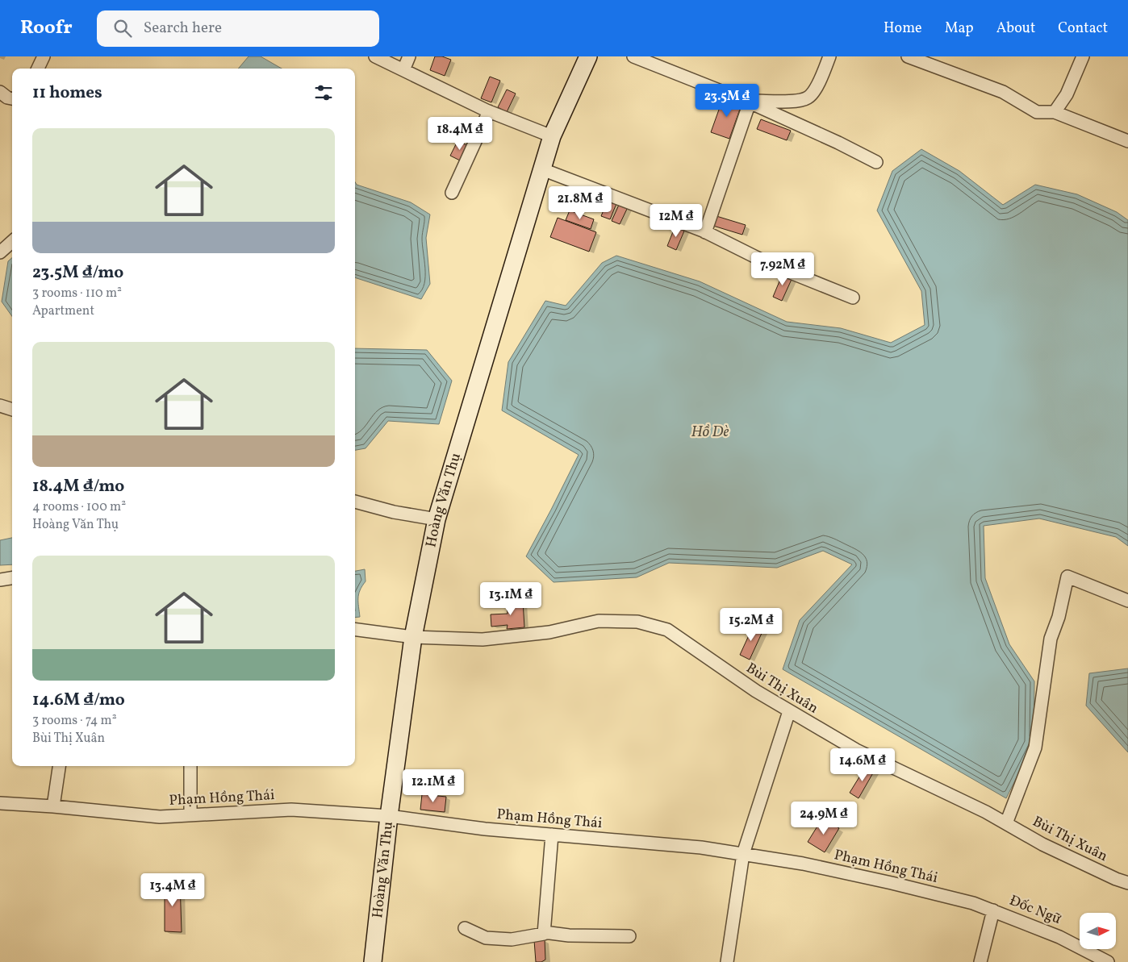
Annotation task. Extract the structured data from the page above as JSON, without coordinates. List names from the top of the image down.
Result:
{
  "streets": {
    "main road": ["Hoàng Văn Thụ"],
    "street": ["Bùi Thị Xuân", "Phạm Hồng Thái", "Đốc Ngữ"]
  },
  "crossings": [
    ["Hoàng Văn Thụ", "Bùi Thị Xuân"],
    ["Hoàng Văn Thụ", "Phạm Hồng Thái"],
    ["Phạm Hồng Thái", "Đốc Ngữ"]
  ],
  "water": ["Hồ Dè"],
  "north": "right",
  "page": {
    "header": "Roofr",
    "search": "Search here",
    "nav": [
      "Home",
      "Map",
      "About",
      "Contact"
    ],
    "heading": "11 homes",
    "price": [
      "23.5M ₫",
      "18.4M ₫",
      "21.8M ₫",
      "12M ₫",
      "7.92M ₫",
      "13.1M ₫",
      "15.2M ₫",
      "14.6M ₫",
      "12.1M ₫",
      "24.9M ₫",
      "13.4M ₫"
    ],
    "list": [
      {
        "name": "23.5M ₫/mo",
        "note": "3 rooms · 110 m² · Apartment"
      },
      {
        "name": "18.4M ₫/mo",
        "note": "4 rooms · 100 m² · Hoàng Văn Thụ"
      },
      {
        "name": "14.6M ₫/mo",
        "note": "3 rooms · 74 m² · Bùi Thị Xuân"
      }
    ]
  }
}
